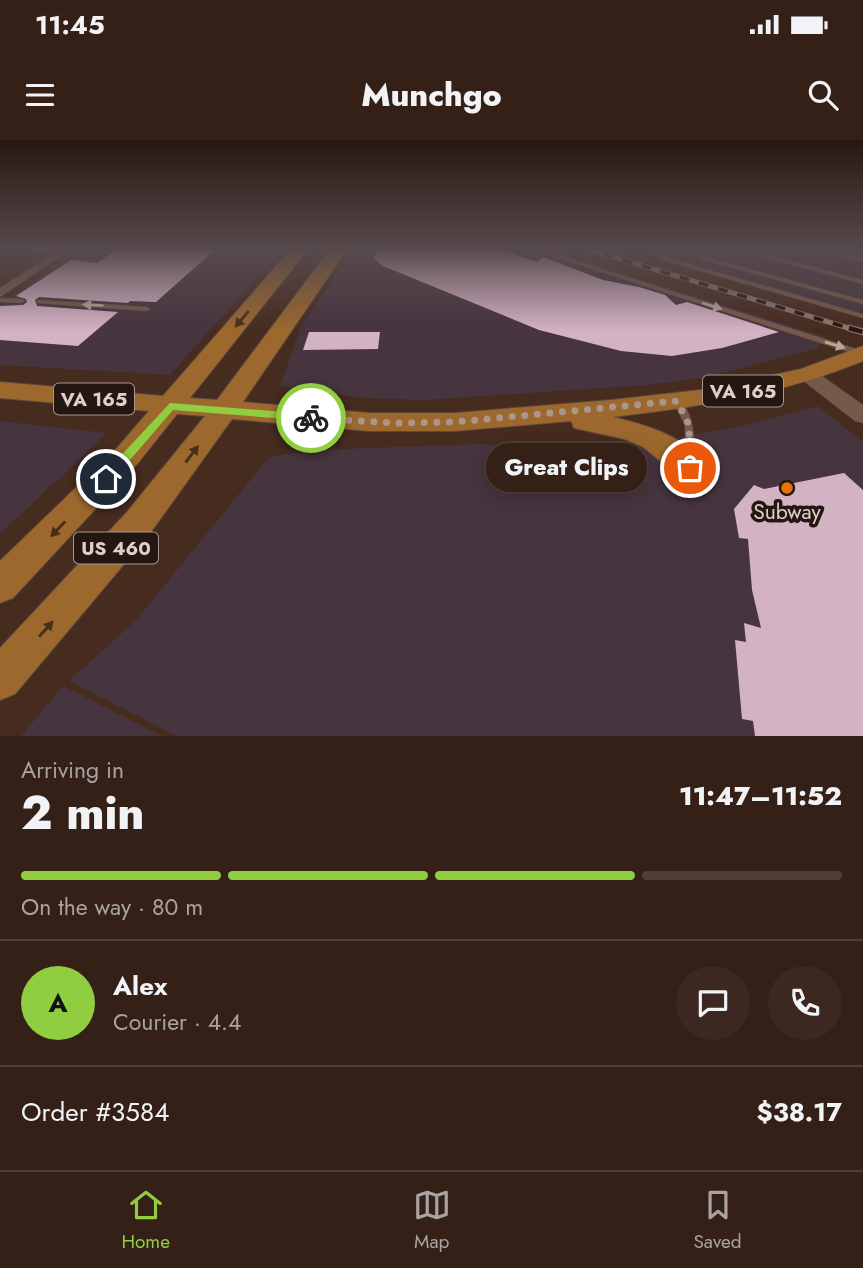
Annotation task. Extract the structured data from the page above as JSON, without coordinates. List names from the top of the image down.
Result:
{
  "streets": {
    "main road": ["VA 165", "US 460"]
  },
  "crossings": [
    ["VA 165", "US 460"]
  ],
  "places": ["Great Clips", "Subway"],
  "page": {
    "status": "11:45",
    "header": "Munchgo",
    "bubble": "Great Clips",
    "heading": ["2 min", "Arriving in", "11:47–11:52"],
    "panel": [
      "Alex",
      "Courier · 4.4",
      "Order #3584",
      "$38.17"
    ],
    "bar": "On the way · 80 m",
    "round": "A",
    "tabs": ["Home", "Map", "Saved"]
  }
}
